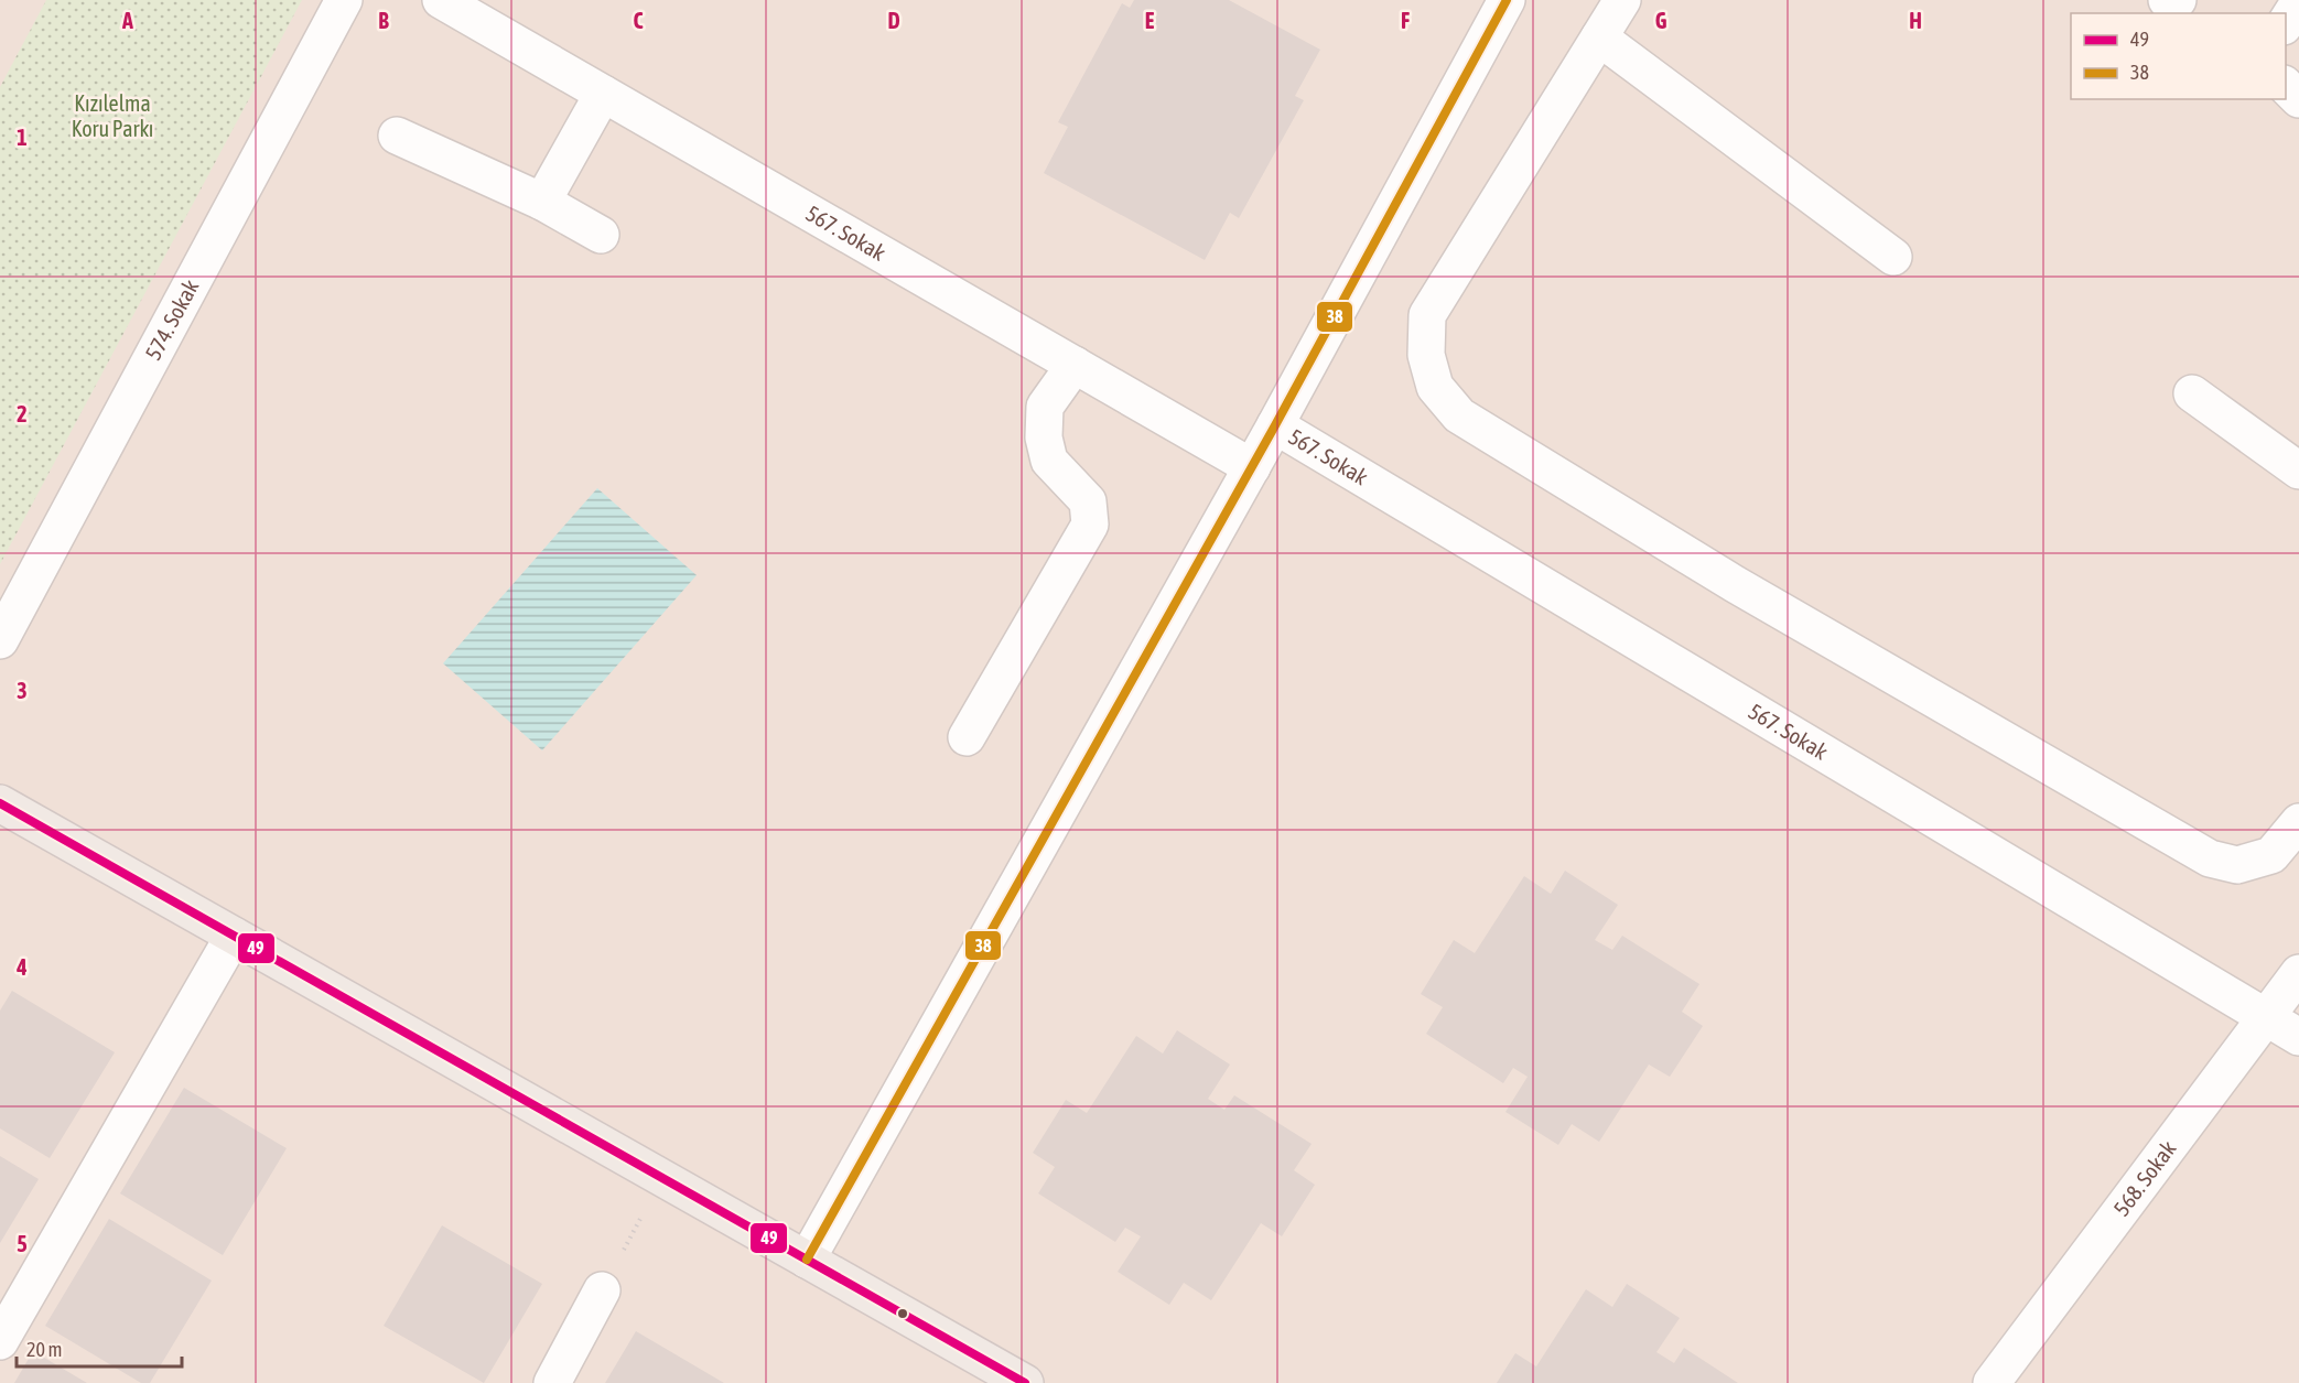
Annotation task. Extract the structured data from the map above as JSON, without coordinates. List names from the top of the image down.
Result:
{
  "streets": {
    "street": ["567. Sokak", "574. Sokak", "568. Sokak"]
  },
  "crossings": [
    ["567. Sokak", "568. Sokak"]
  ],
  "parks": ["Kızılelma Koru Parkı"],
  "lines": ["transit line 38", "transit line 49"],
  "legend": ["49", "38"],
  "scale_bar": "20 m",
  "grid": {
    "columns": [
      "A",
      "B",
      "C",
      "D",
      "E",
      "F",
      "G",
      "H"
    ],
    "rows": [
      "1",
      "2",
      "3",
      "4",
      "5"
    ]
  }
}
